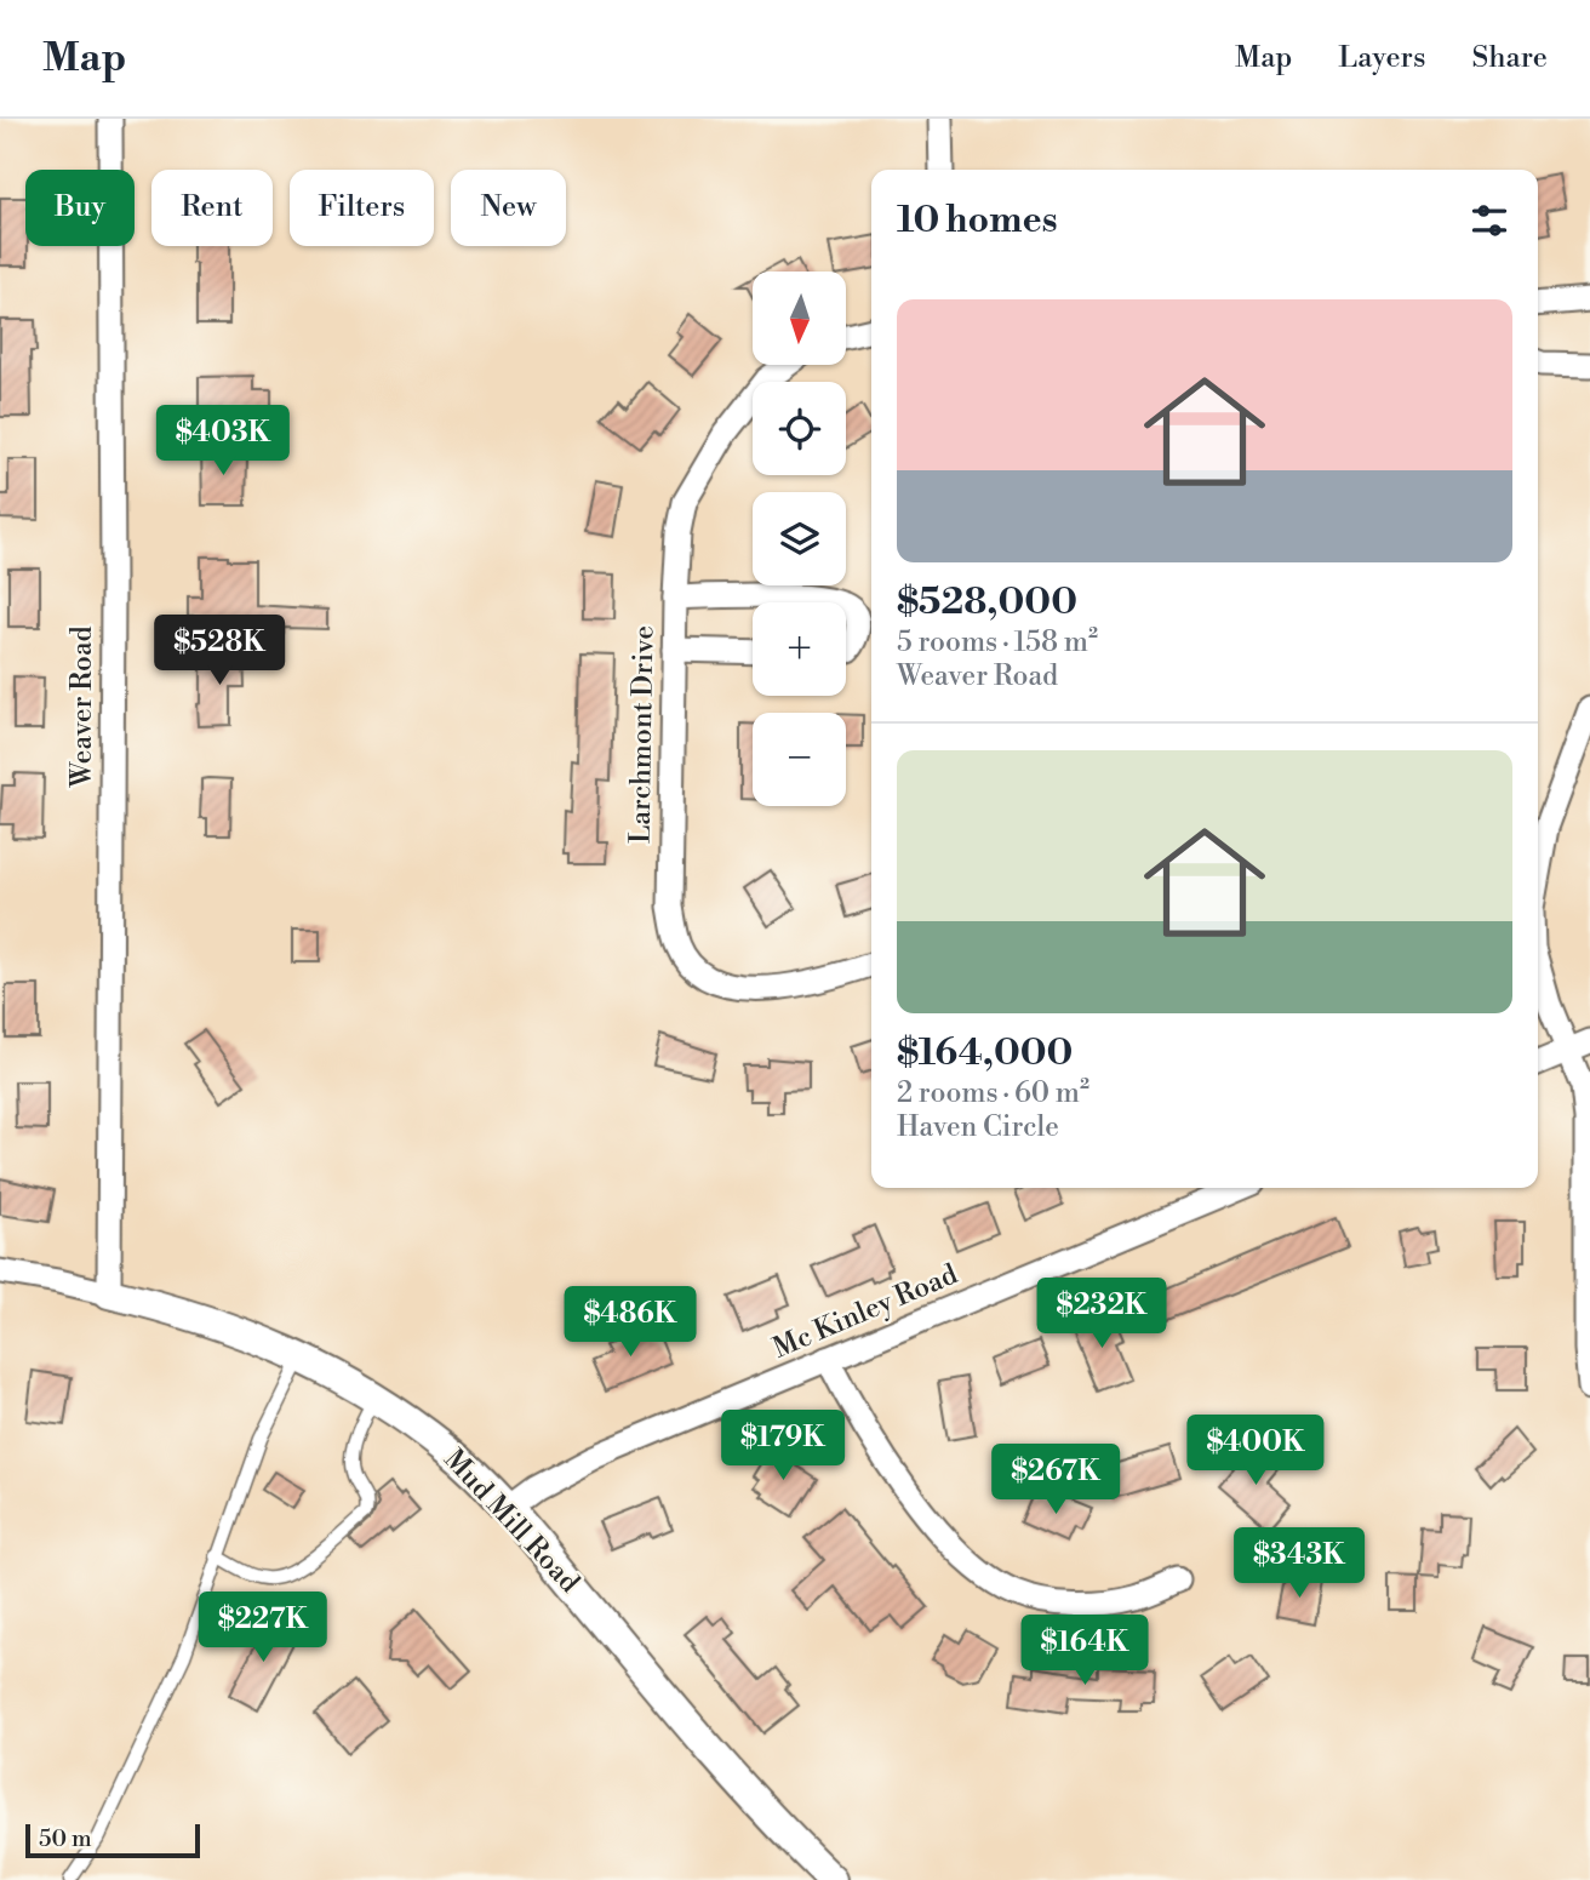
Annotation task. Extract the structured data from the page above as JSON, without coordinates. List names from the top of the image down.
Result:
{
  "streets": {
    "street": [
      "Weaver Road",
      "Larchmont Drive",
      "Mc Kinley Road",
      "Mud Mill Road"
    ]
  },
  "crossings": [
    ["Weaver Road", "Mud Mill Road"],
    ["Mc Kinley Road", "Mud Mill Road"]
  ],
  "scale_bar": "50 m",
  "north": "bottom",
  "page": {
    "header": "Map",
    "nav": ["Map", "Layers", "Share"],
    "chip": [
      "Buy",
      "Rent",
      "Filters",
      "New"
    ],
    "heading": "10 homes",
    "map_buttons": ["+", "−"],
    "list": [
      {
        "name": "$528,000",
        "note": "5 rooms · 158 m² · Weaver Road"
      },
      {
        "name": "$164,000",
        "note": "2 rooms · 60 m² · Haven Circle"
      }
    ],
    "price": [
      "$403K",
      "$528K",
      "$232K",
      "$486K",
      "$179K",
      "$400K",
      "$267K",
      "$343K",
      "$227K",
      "$164K"
    ],
    "scale": "50 m"
  }
}
